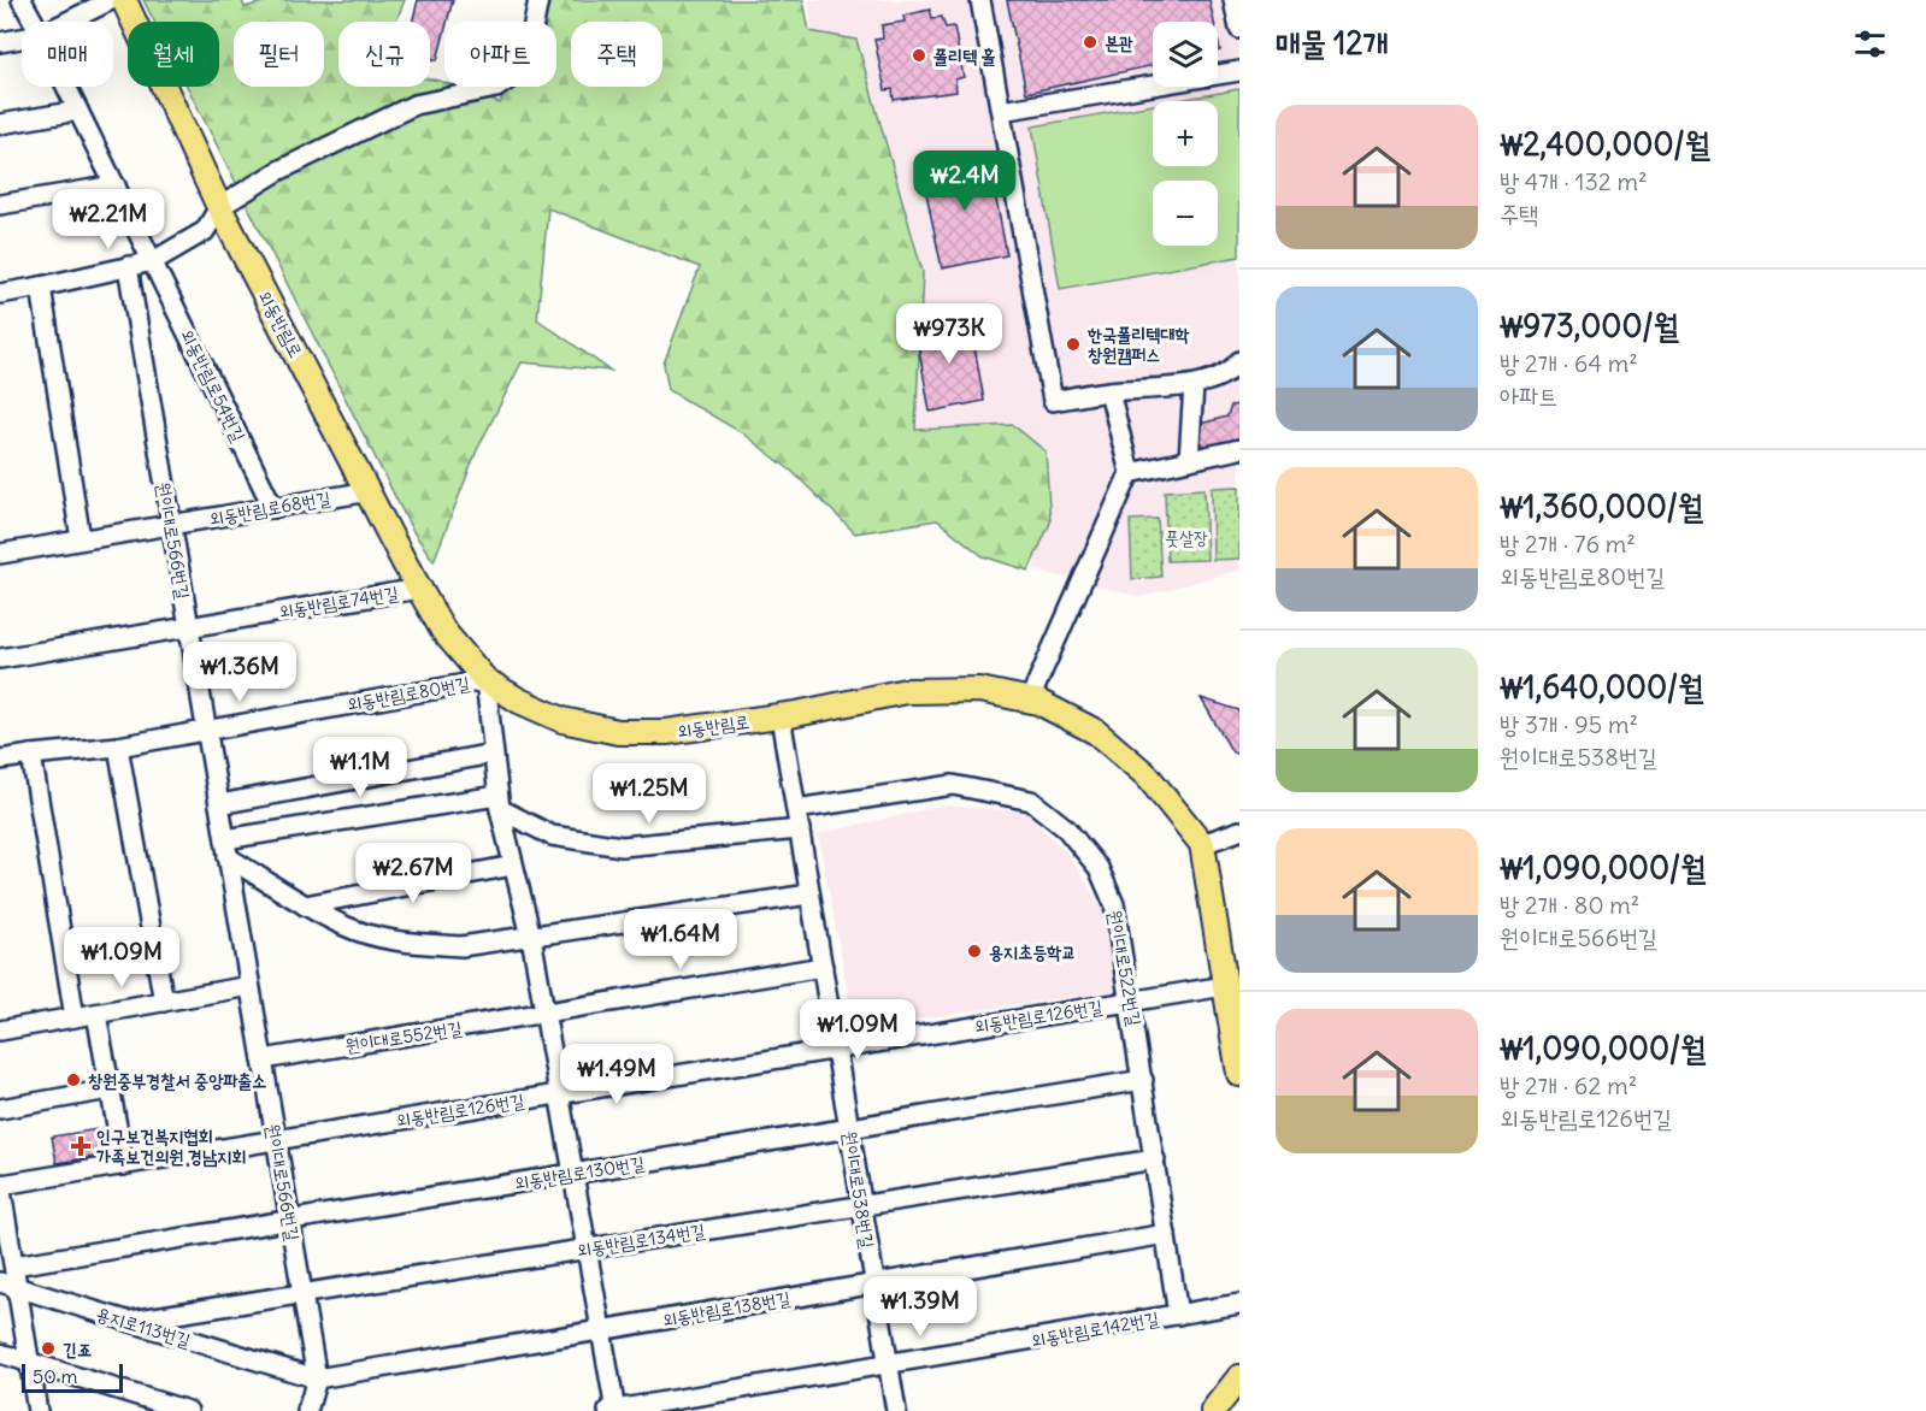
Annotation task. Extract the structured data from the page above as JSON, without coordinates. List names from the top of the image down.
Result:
{
  "streets": {
    "main road": ["외동반림로"],
    "street": [
      "외동반림로54번길",
      "외동반림로68번길",
      "원이대로566번길",
      "외동반림로74번길",
      "외동반림로80번길",
      "원이대로522번길",
      "외동반림로126번길",
      "원이대로552번길",
      "외동반림로130번길",
      "원이대로538번길",
      "외동반림로134번길",
      "외동반림로138번길",
      "용지로113번길",
      "외동반림로142번길"
    ]
  },
  "crossings": [
    ["외동반림로", "외동반림로68번길"],
    ["외동반림로", "외동반림로74번길"],
    ["외동반림로", "외동반림로80번길"],
    ["외동반림로", "외동반림로126번길"],
    ["외동반림로", "원이대로538번길"],
    ["외동반림로54번길", "외동반림로68번길"],
    ["외동반림로68번길", "원이대로566번길"],
    ["원이대로566번길", "외동반림로74번길"],
    ["원이대로566번길", "외동반림로80번길"],
    ["원이대로566번길", "외동반림로126번길"],
    ["원이대로566번길", "원이대로552번길"],
    ["원이대로566번길", "외동반림로130번길"],
    ["원이대로566번길", "외동반림로134번길"],
    ["원이대로566번길", "외동반림로138번길"],
    ["원이대로522번길", "외동반림로126번길"],
    ["원이대로522번길", "외동반림로130번길"],
    ["원이대로522번길", "원이대로538번길"],
    ["원이대로522번길", "외동반림로134번길"],
    ["원이대로522번길", "외동반림로138번길"],
    ["원이대로522번길", "외동반림로142번길"],
    ["외동반림로126번길", "원이대로538번길"],
    ["외동반림로130번길", "원이대로538번길"],
    ["원이대로538번길", "외동반림로134번길"],
    ["원이대로538번길", "외동반림로138번길"],
    ["원이대로538번길", "외동반림로142번길"],
    ["외동반림로134번길", "용지로113번길"],
    ["외동반림로138번길", "용지로113번길"]
  ],
  "parks": ["풋살장"],
  "places": {
    "other": [
      "본관",
      "폴리텍 홀",
      "한국폴리텍대학 창원캠퍼스",
      "용지초등학교",
      "창원중부경찰서 중앙파출소",
      "긴죠"
    ],
    "health": ["인구보건복지협회 가족보건의원 경남지회"]
  },
  "scale_bar": "50 m",
  "page": {
    "heading": "매물 12개",
    "map_buttons": ["+", "−"],
    "chip": [
      "매매",
      "월세",
      "필터",
      "신규",
      "아파트",
      "주택"
    ],
    "list": [
      {
        "name": "₩2,400,000/월",
        "note": "방 4개 · 132 m² · 주택"
      },
      {
        "name": "₩973,000/월",
        "note": "방 2개 · 64 m² · 아파트"
      },
      {
        "name": "₩1,360,000/월",
        "note": "방 2개 · 76 m² · 외동반림로80번길"
      },
      {
        "name": "₩1,640,000/월",
        "note": "방 3개 · 95 m² · 원이대로538번길"
      },
      {
        "name": "₩1,090,000/월",
        "note": "방 2개 · 80 m² · 원이대로566번길"
      },
      {
        "name": "₩1,090,000/월",
        "note": "방 2개 · 62 m² · 외동반림로126번길"
      }
    ],
    "price": [
      "₩2.4M",
      "₩2.21M",
      "₩973K",
      "₩1.36M",
      "₩1.1M",
      "₩1.25M",
      "₩2.67M",
      "₩1.64M",
      "₩1.09M",
      "₩1.09M",
      "₩1.49M",
      "₩1.39M"
    ],
    "scale": "50 m"
  }
}
